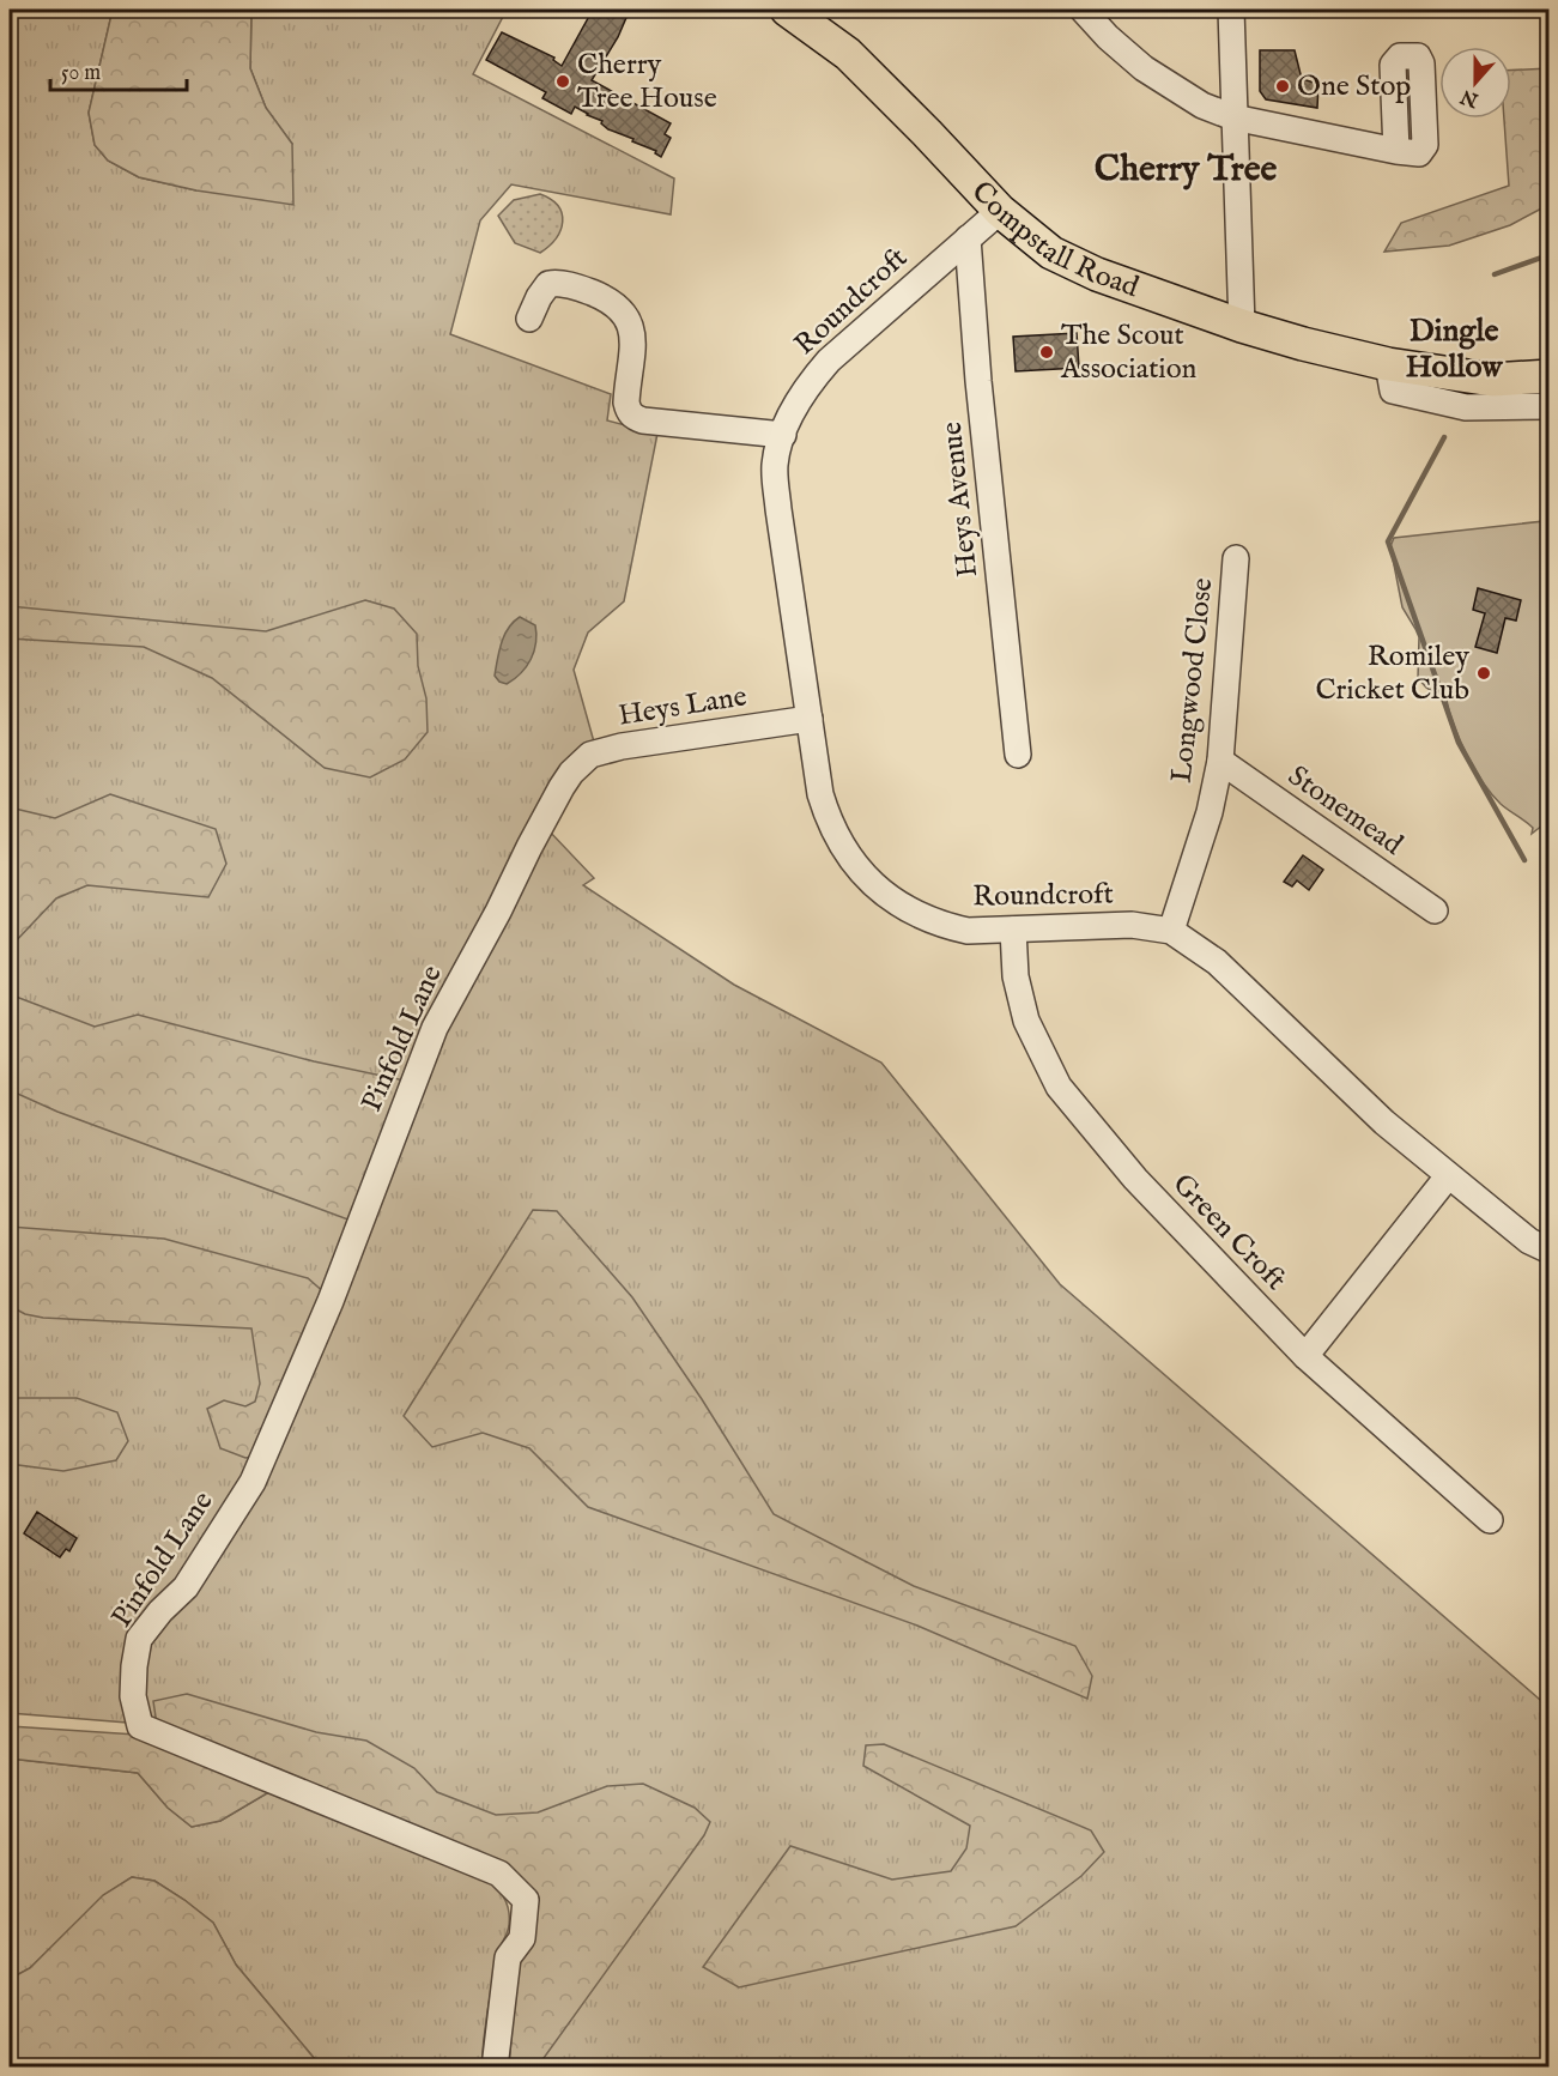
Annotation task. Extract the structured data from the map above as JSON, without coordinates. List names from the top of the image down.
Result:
{
  "streets": {
    "main road": ["Compstall Road"],
    "street": [
      "Roundcroft",
      "Heys Avenue",
      "Longwood Close",
      "Heys Lane",
      "Stonemead",
      "Pinfold Lane",
      "Green Croft"
    ]
  },
  "crossings": [
    ["Compstall Road", "Roundcroft"],
    ["Roundcroft", "Heys Avenue"],
    ["Roundcroft", "Longwood Close"],
    ["Roundcroft", "Heys Lane"],
    ["Roundcroft", "Green Croft"],
    ["Longwood Close", "Stonemead"],
    ["Heys Lane", "Pinfold Lane"]
  ],
  "districts": ["Cherry Tree", "Dingle Hollow"],
  "places": [
    "Cherry Tree House",
    "One Stop",
    "The Scout Association",
    "Romiley Cricket Club"
  ],
  "scale_bar": "50 m",
  "north": "bottom"
}
